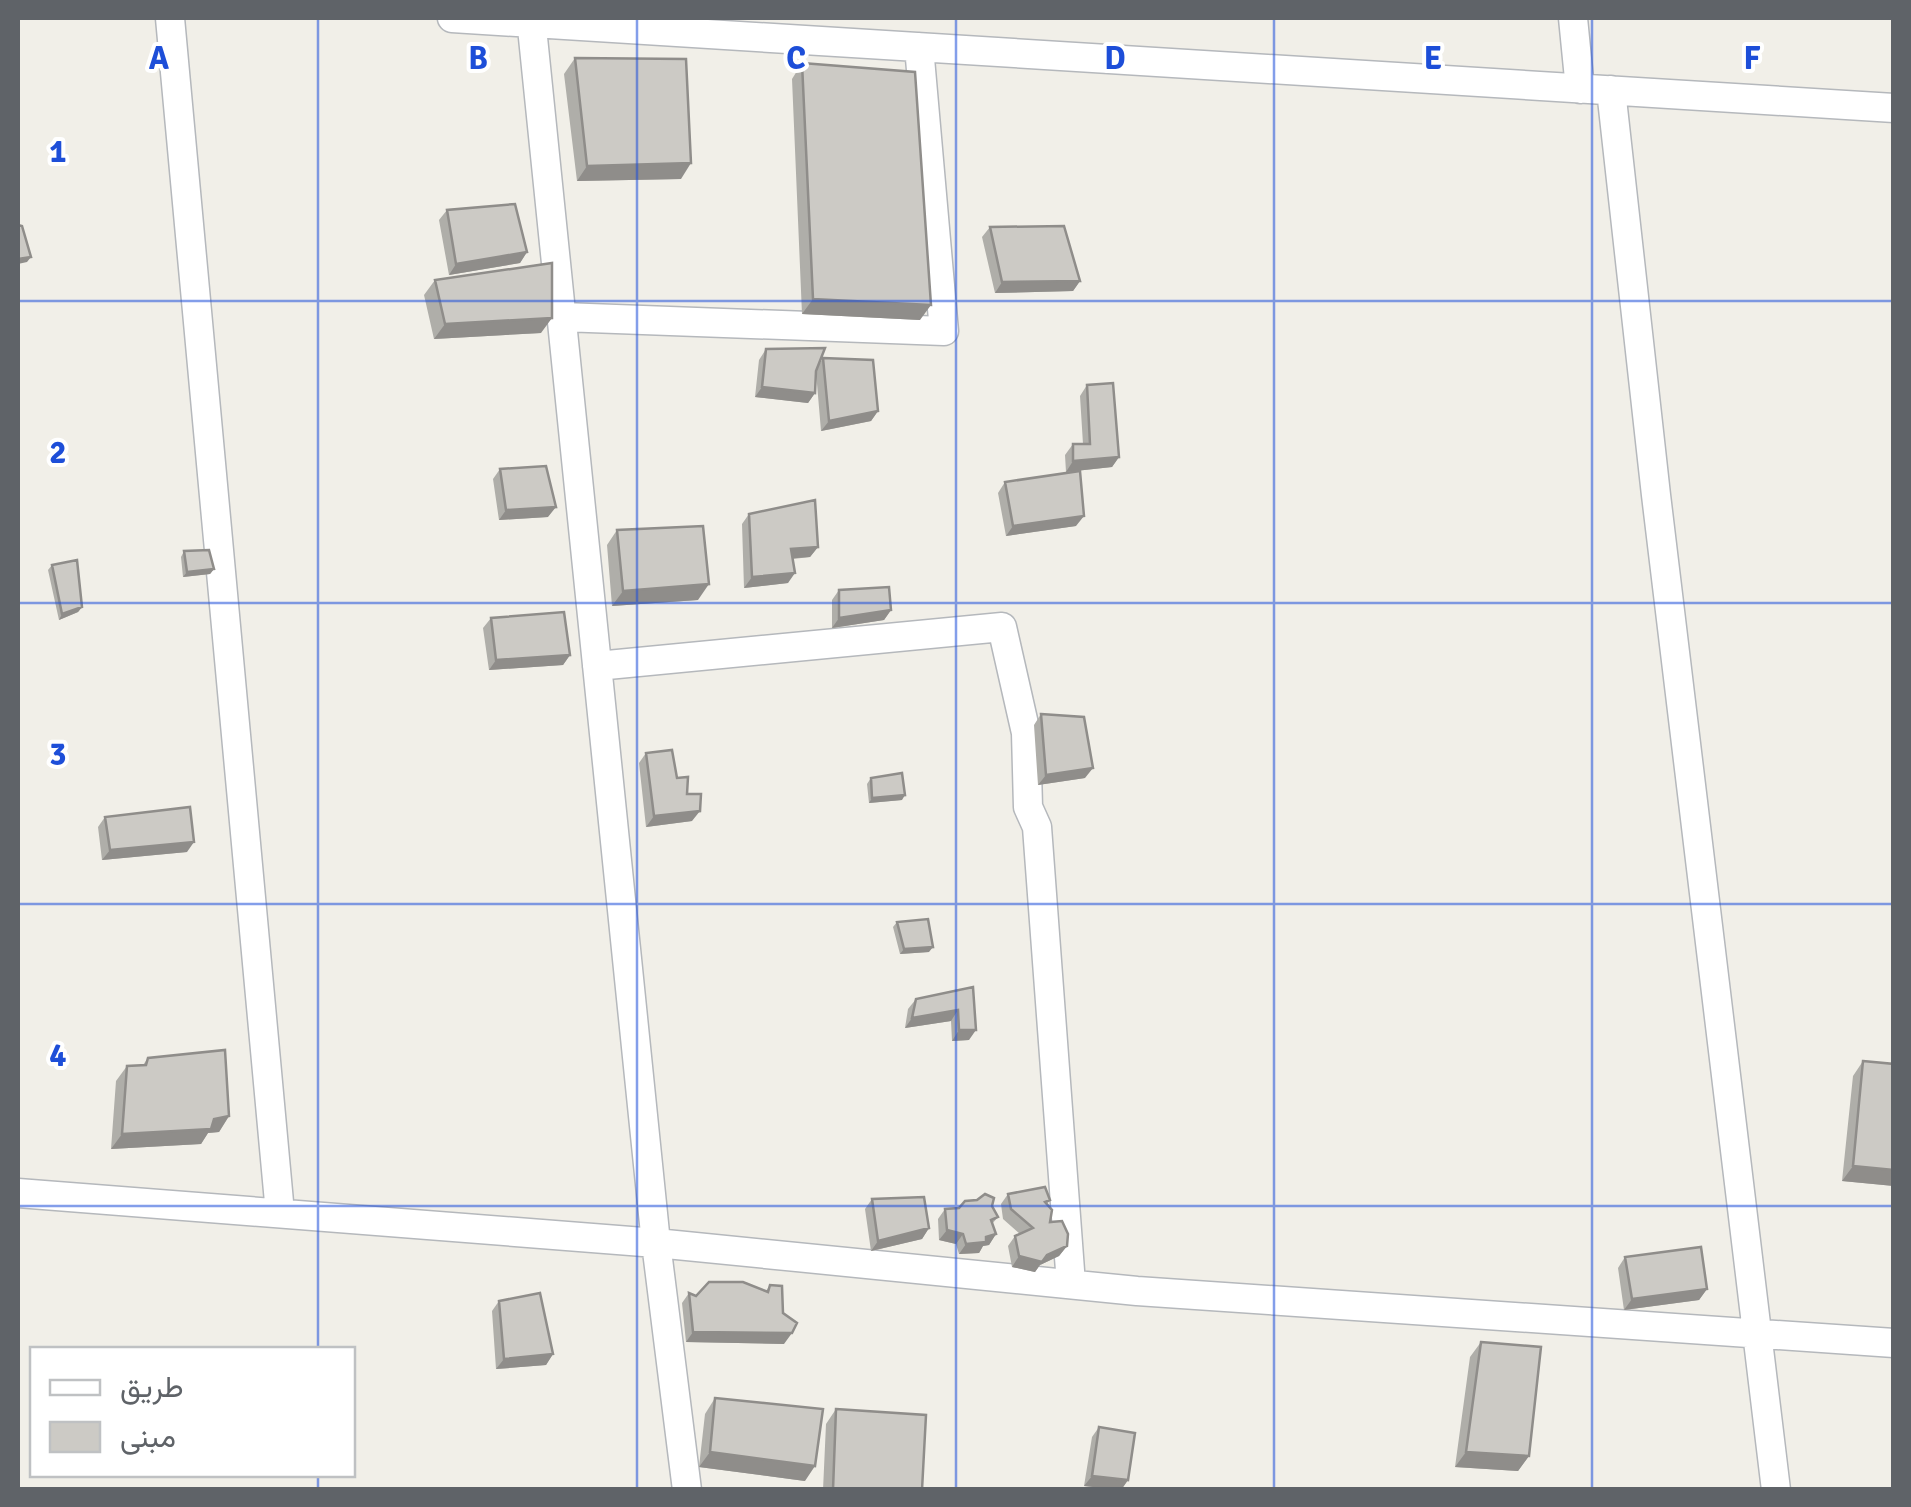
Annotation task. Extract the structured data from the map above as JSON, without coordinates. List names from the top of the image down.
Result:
{
  "legend": ["طريق", "مبنى"],
  "grid": {
    "columns": [
      "A",
      "B",
      "C",
      "D",
      "E",
      "F"
    ],
    "rows": [
      "1",
      "2",
      "3",
      "4"
    ]
  }
}
